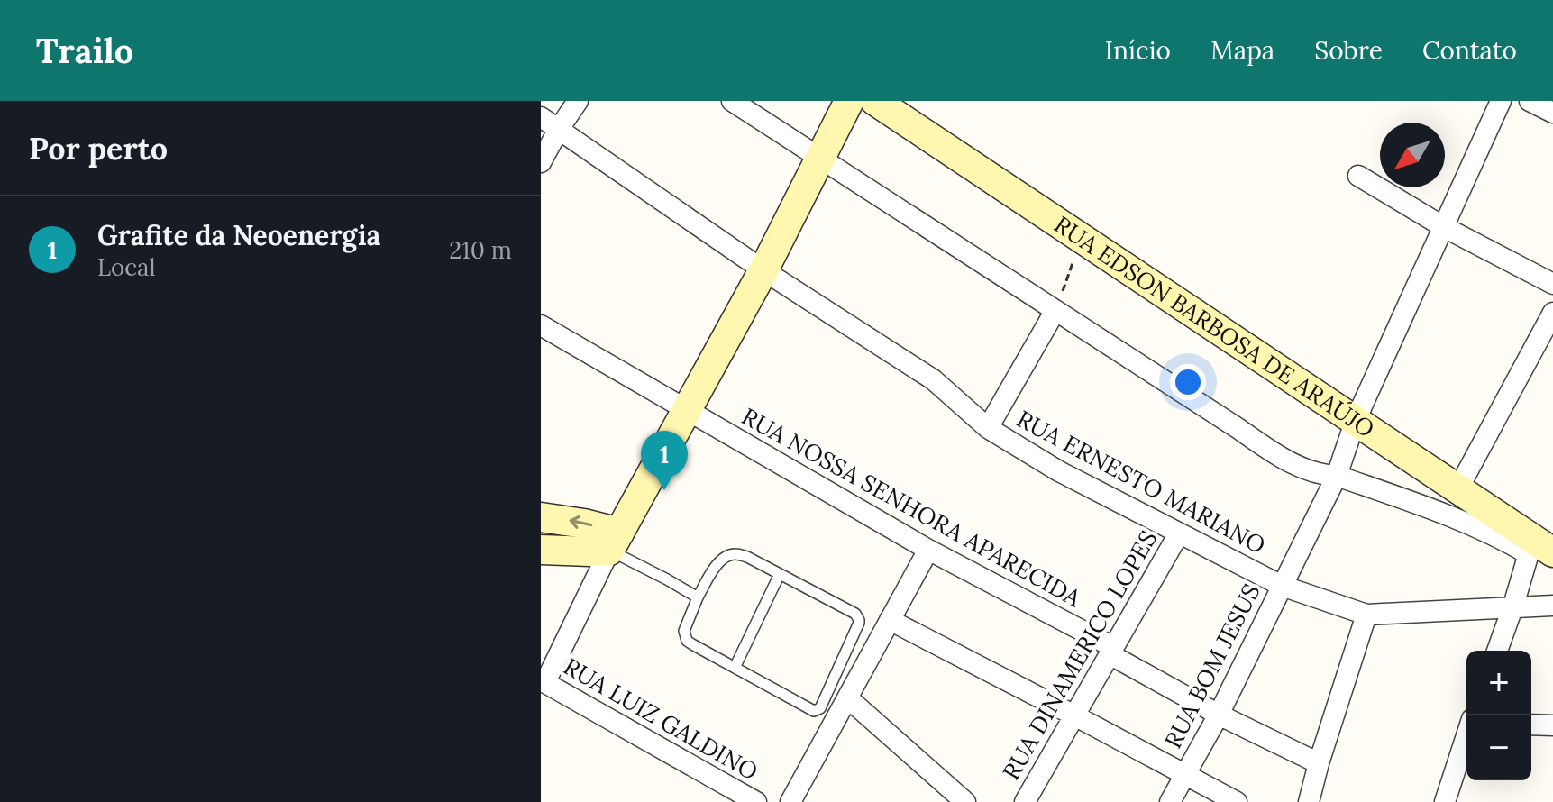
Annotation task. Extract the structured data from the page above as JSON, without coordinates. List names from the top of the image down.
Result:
{
  "streets": {
    "street": [
      "RUA EDSON BARBOSA DE ARAÚJO",
      "RUA ERNESTO MARIANO",
      "RUA NOSSA SENHORA APARECIDA",
      "RUA DINAMERICO LOPES",
      "RUA BOM JESUS",
      "RUA LUIZ GALDINO"
    ]
  },
  "crossings": [
    ["RUA EDSON BARBOSA DE ARAÚJO", "RUA BOM JESUS"],
    ["RUA ERNESTO MARIANO", "RUA DINAMERICO LOPES"],
    ["RUA ERNESTO MARIANO", "RUA BOM JESUS"],
    ["RUA NOSSA SENHORA APARECIDA", "RUA DINAMERICO LOPES"],
    ["RUA NOSSA SENHORA APARECIDA", "RUA BOM JESUS"]
  ],
  "north": "bottom left",
  "page": {
    "header": "Trailo",
    "nav": [
      "Início",
      "Mapa",
      "Sobre",
      "Contato"
    ],
    "heading": "Por perto",
    "list": [
      {
        "mark": "1",
        "name": "Grafite da Neoenergia",
        "note": "Local",
        "value": "210 m"
      }
    ],
    "pins": "1",
    "map_buttons": ["+", "−"]
  }
}
